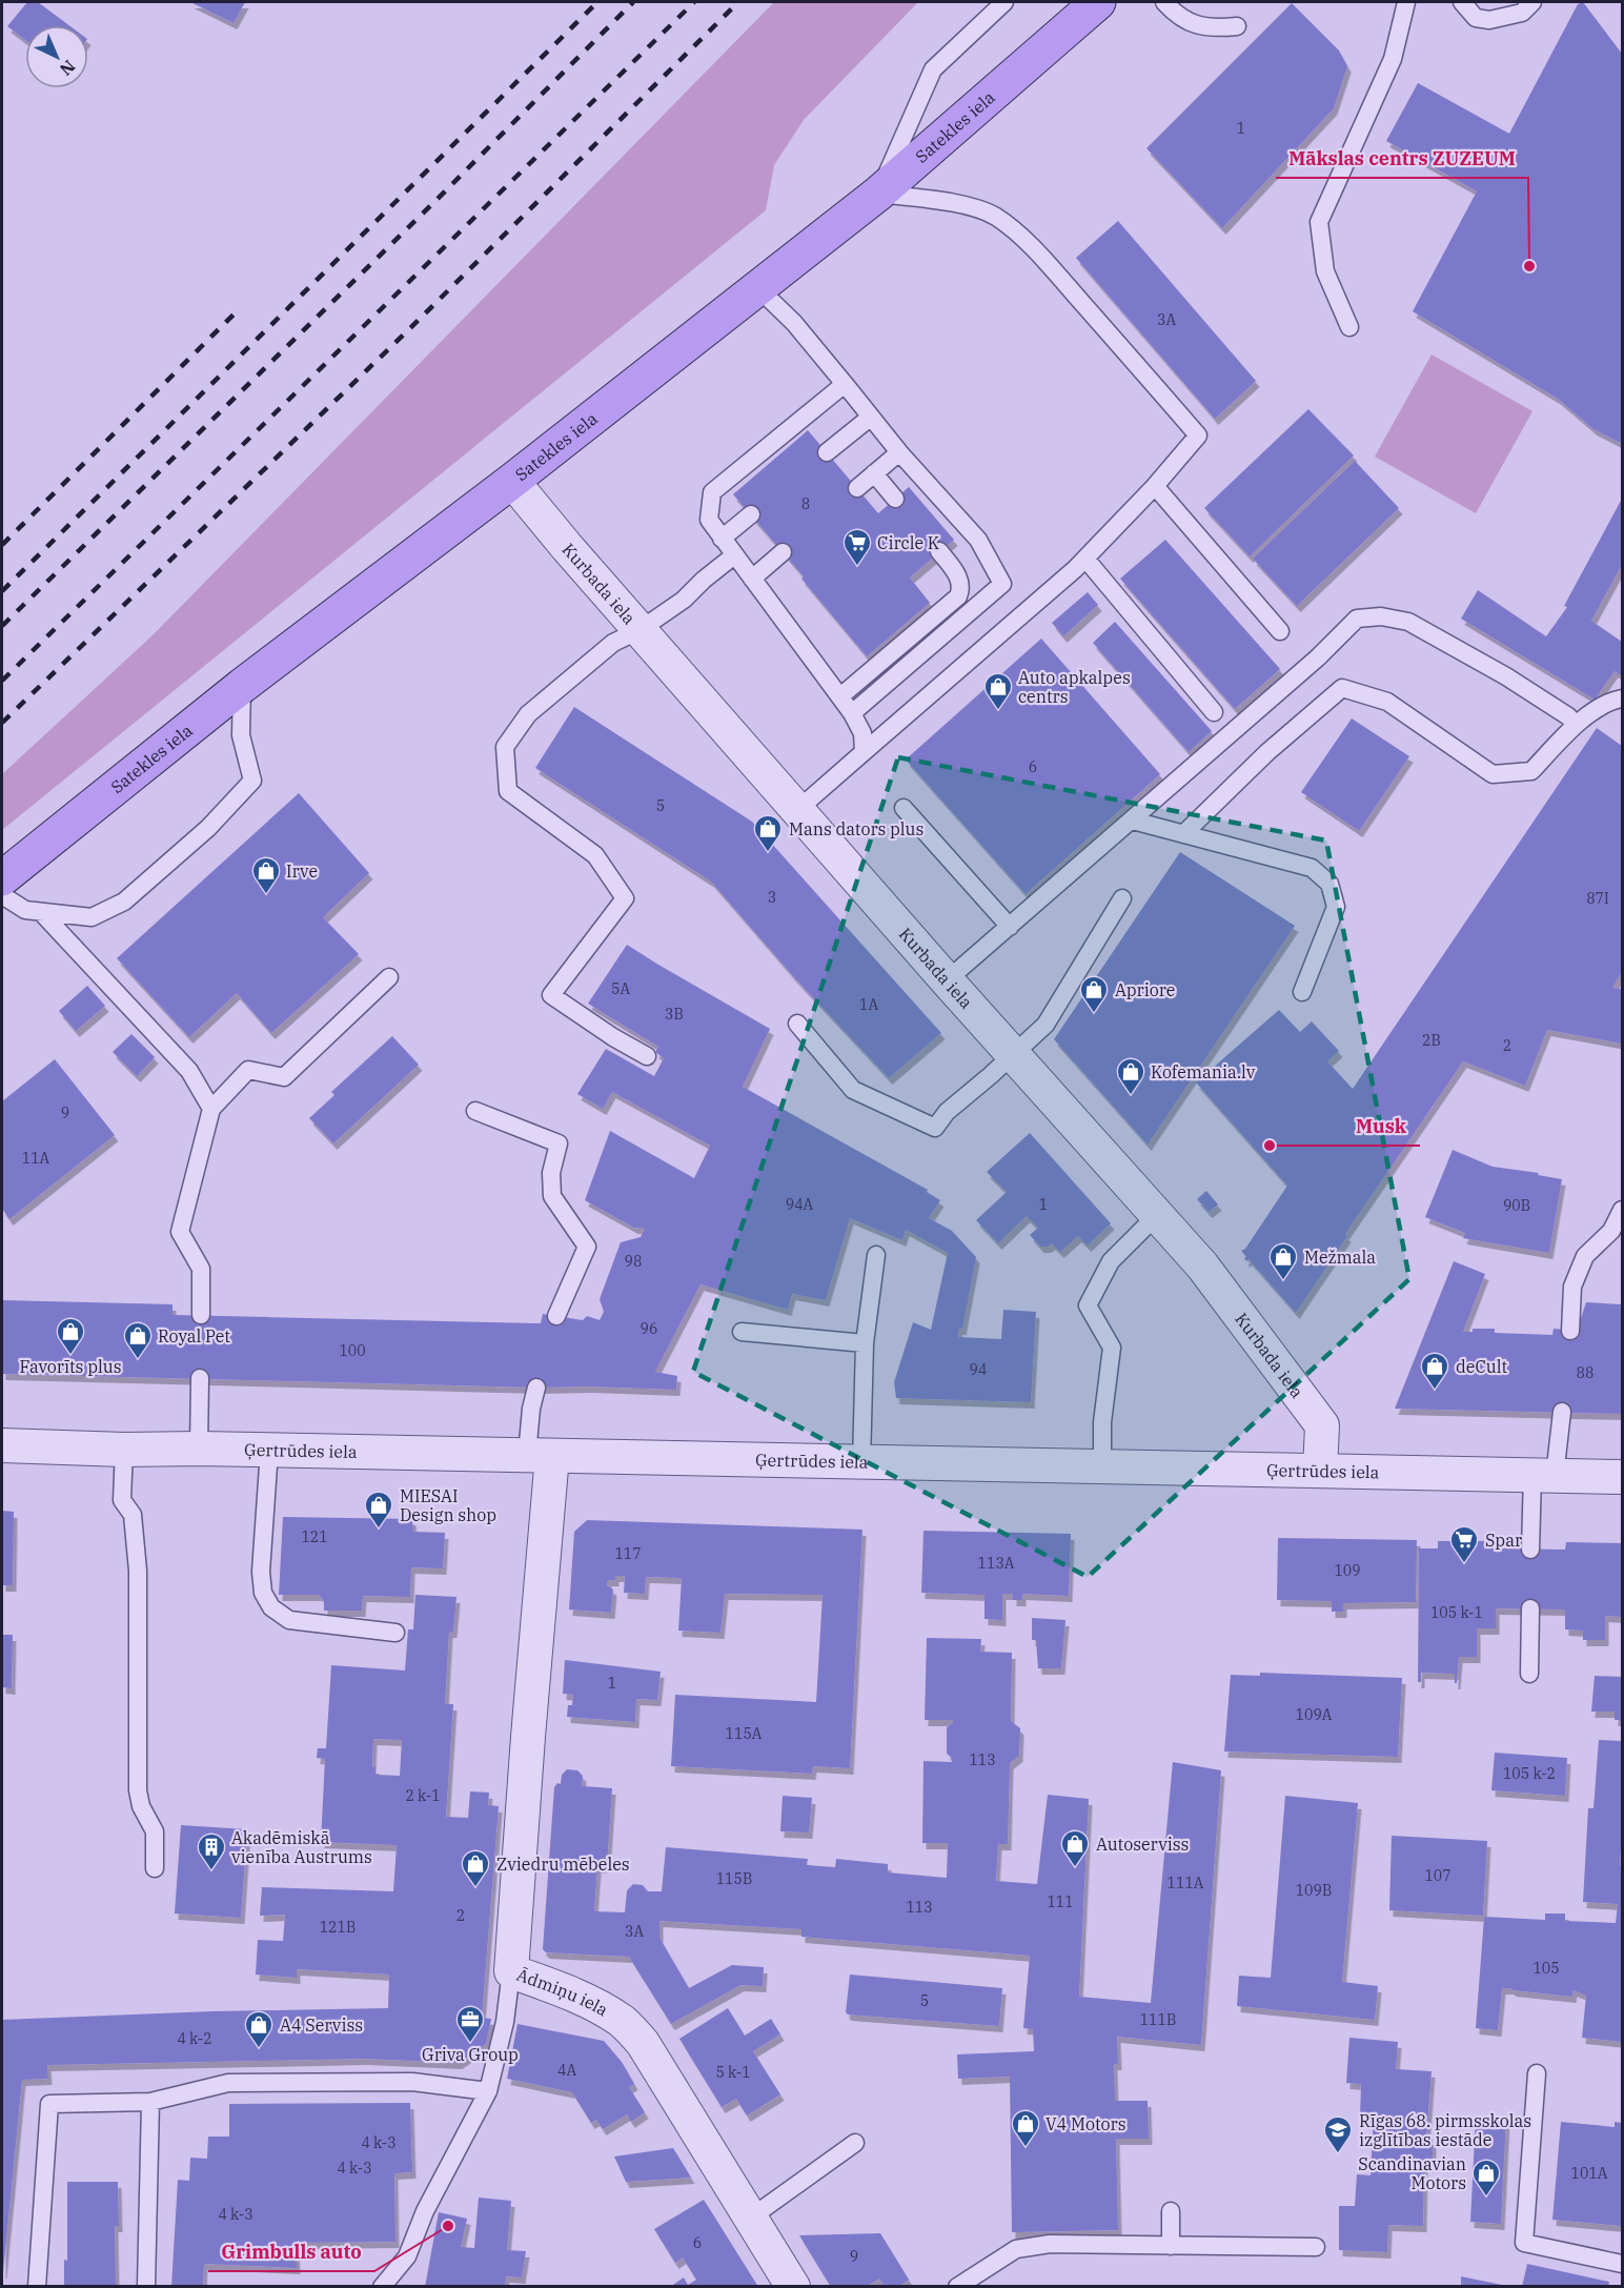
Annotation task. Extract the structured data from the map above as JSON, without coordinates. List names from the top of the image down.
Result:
{
  "streets": {
    "main road": ["Satekles iela"],
    "street": ["Kurbada iela", "Ģertrūdes iela", "Ādmiņu iela"]
  },
  "crossings": [
    ["Satekles iela", "Kurbada iela"],
    ["Kurbada iela", "Ģertrūdes iela"],
    ["Ģertrūdes iela", "Ādmiņu iela"]
  ],
  "places": {
    "other": ["Mākslas centrs ZUZEUM", "Musk", "Grimbulls auto"],
    "supermarket": ["Circle K", "Spar"],
    "shop": [
      "Auto apkalpes centrs",
      "Mans dators plus",
      "Irve",
      "Apriore",
      "Kofemania.lv",
      "Mežmala",
      "Favorīts plus",
      "Royal Pet",
      "deCult",
      "MIESAI Design shop",
      "Autoserviss",
      "Zviedru mēbeles",
      "A4 Serviss",
      "V4 Motors",
      "Scandinavian Motors"
    ],
    "building": ["Akadēmiskā vienība Austrums"],
    "office": ["Griva Group"],
    "school or university": ["Rīgas 68. pirmsskolas izglītības iestāde"]
  },
  "house_numbers": [
    "1",
    "3A",
    "8",
    "6",
    "5",
    "3",
    "87I",
    "5A",
    "1A",
    "3B",
    "2B",
    "2",
    "9",
    "11A",
    "94A",
    "1",
    "90B",
    "98",
    "96",
    "100",
    "94",
    "88",
    "121",
    "117",
    "113A",
    "109",
    "105 k-1",
    "1",
    "109A",
    "115A",
    "113",
    "105 k-2",
    "2 k-1",
    "107",
    "115B",
    "111A",
    "109B",
    "111",
    "113",
    "2",
    "121B",
    "3A",
    "105",
    "5",
    "111B",
    "4 k-2",
    "4A",
    "5 k-1",
    "4 k-3",
    "4 k-3",
    "101A",
    "4 k-3",
    "6",
    "9"
  ],
  "north": "bottom right"
}
